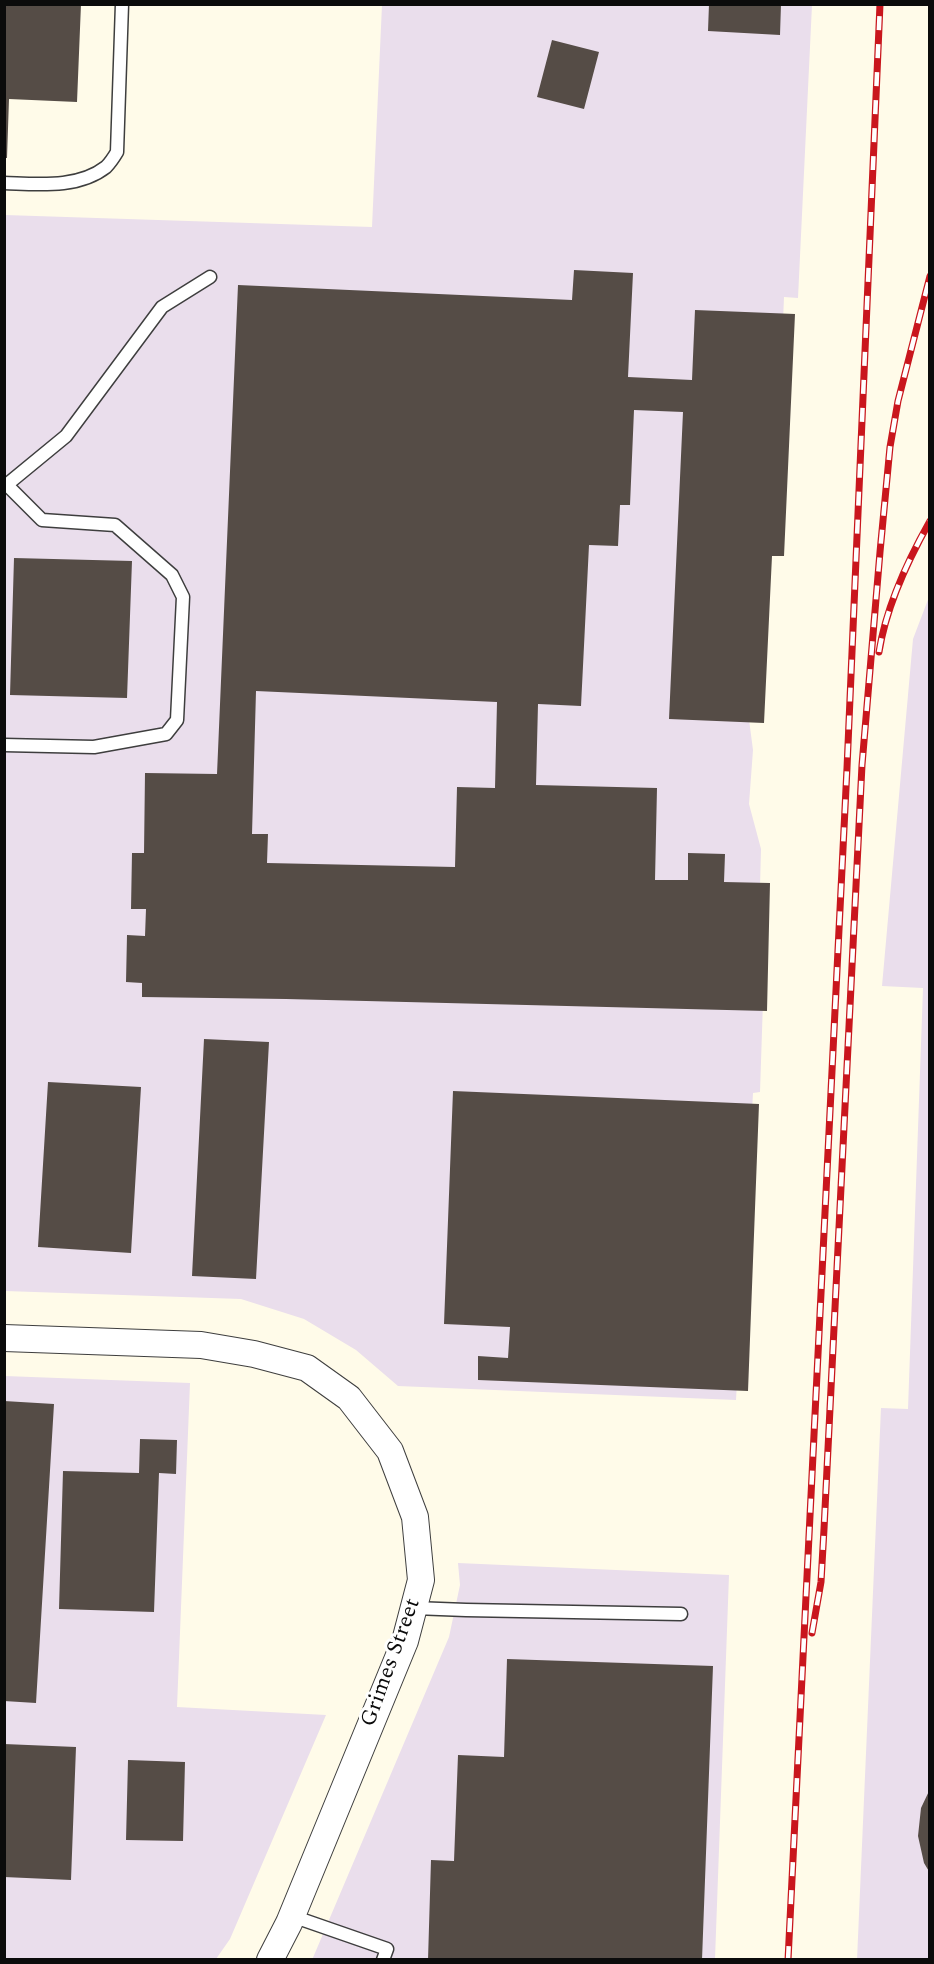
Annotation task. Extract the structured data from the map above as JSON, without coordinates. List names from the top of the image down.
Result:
{
  "streets": {
    "street": ["Grimes Street"]
  }
}
